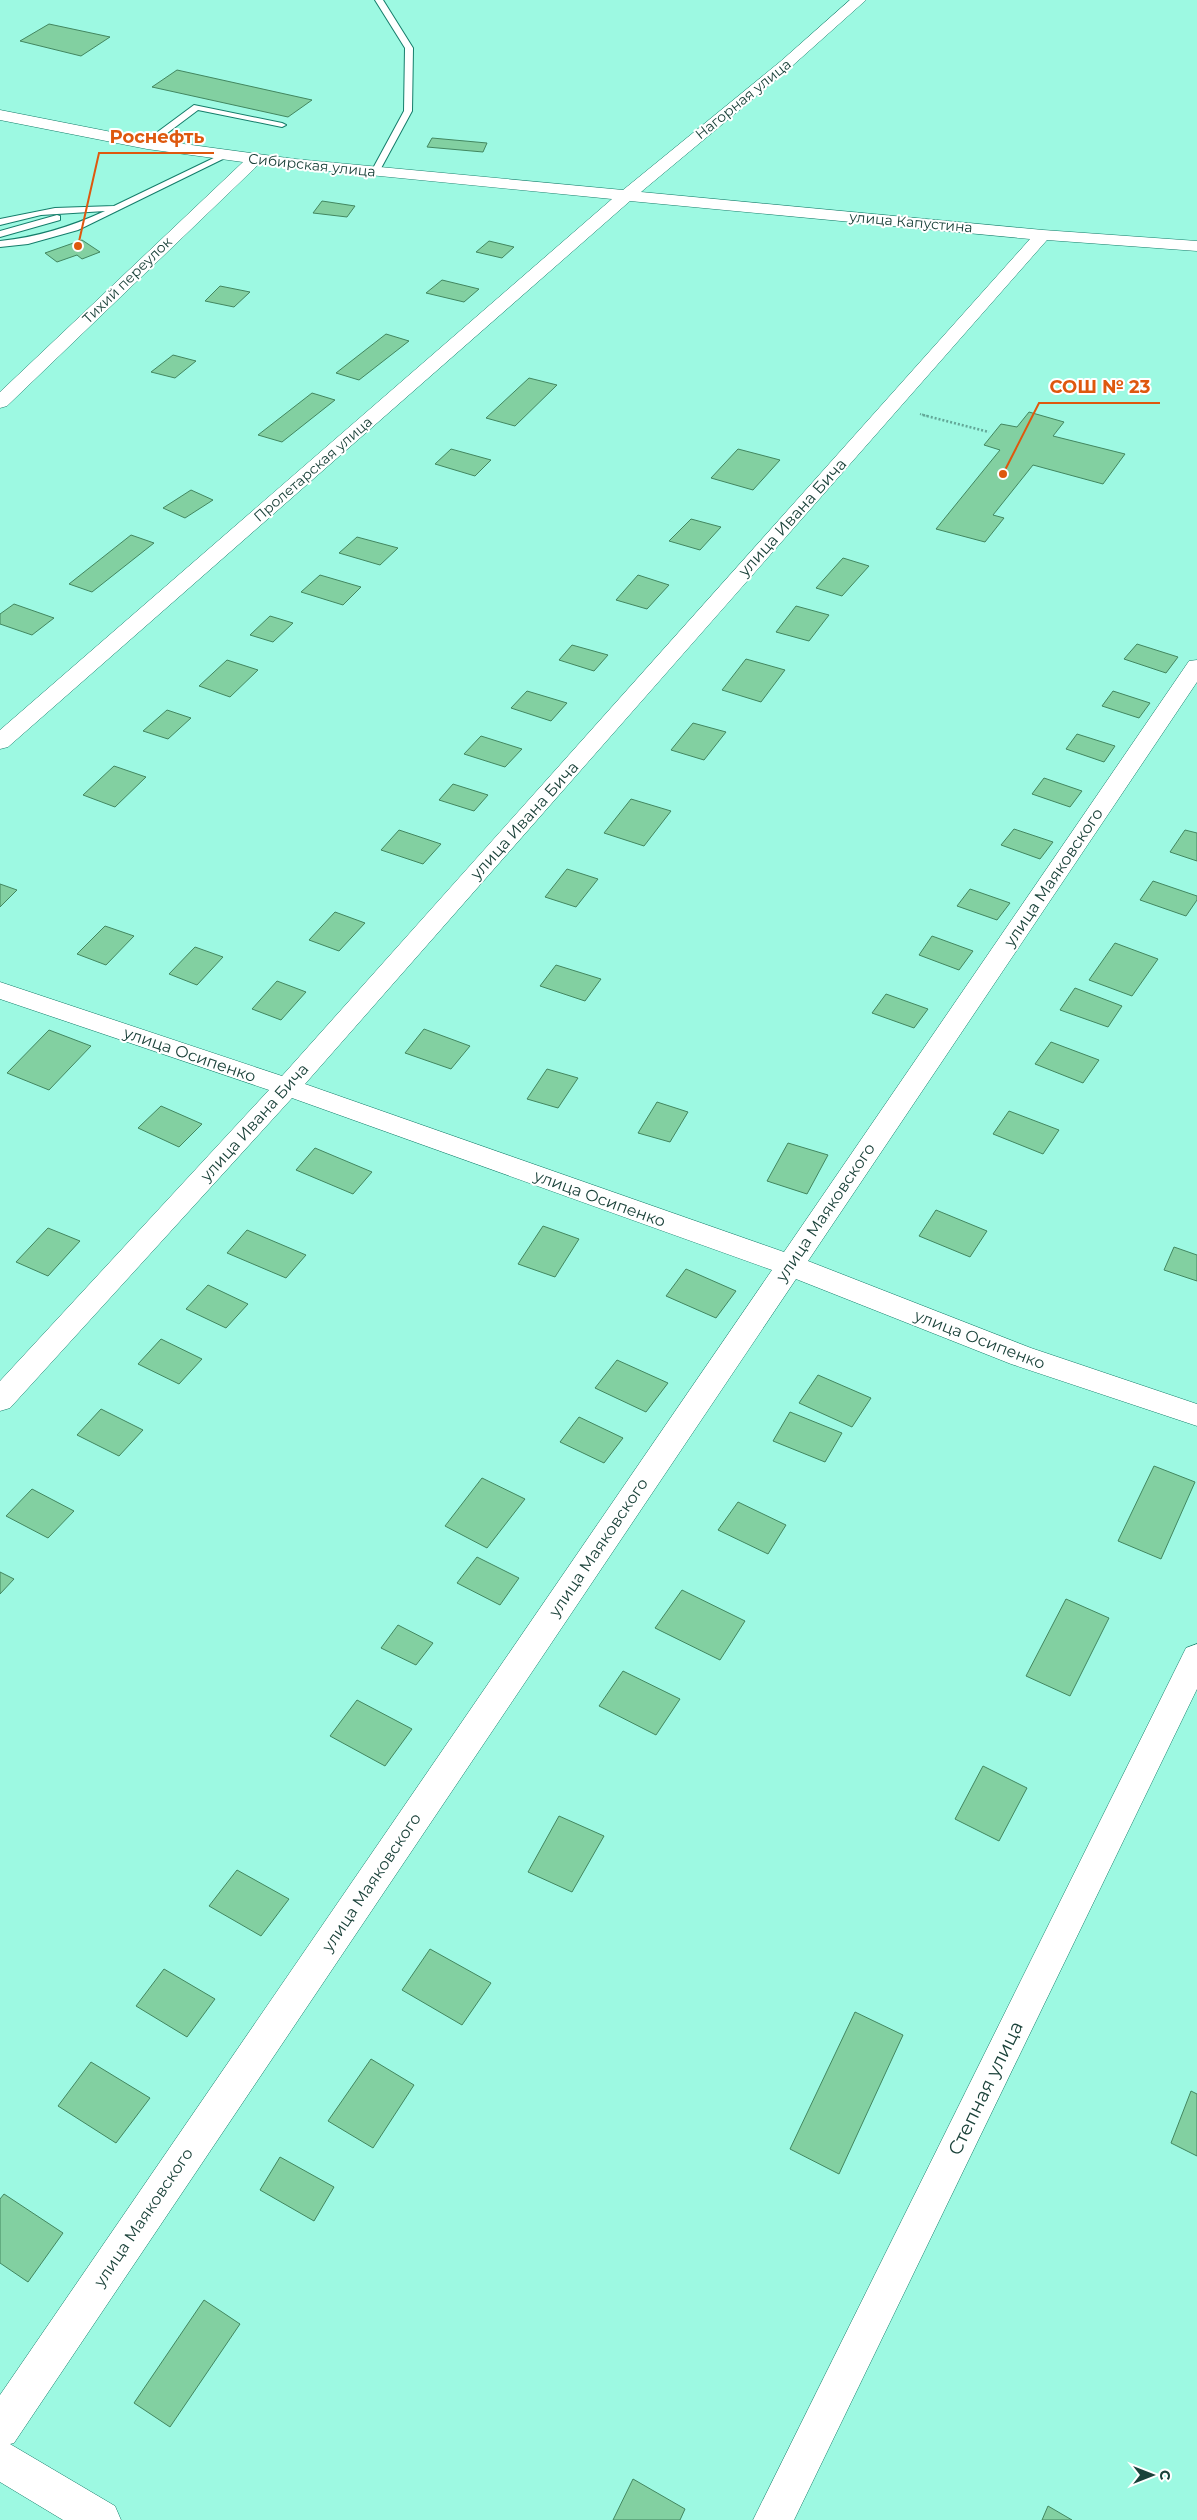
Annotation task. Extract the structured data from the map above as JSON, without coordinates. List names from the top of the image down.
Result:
{
  "streets": {
    "street": [
      "Нагорная улица",
      "Сибирская улица",
      "улица Капустина",
      "Тихий переулок",
      "Пролетарская улица",
      "улица Ивана Бича",
      "улица Маяковского",
      "улица Осипенко",
      "Степная улица"
    ]
  },
  "crossings": [
    ["Нагорная улица", "Сибирская улица"],
    ["Нагорная улица", "улица Капустина"],
    ["Нагорная улица", "Пролетарская улица"],
    ["Сибирская улица", "улица Капустина"],
    ["Сибирская улица", "Тихий переулок"],
    ["Сибирская улица", "Пролетарская улица"],
    ["улица Капустина", "Пролетарская улица"],
    ["улица Капустина", "улица Ивана Бича"],
    ["улица Ивана Бича", "улица Осипенко"],
    ["улица Маяковского", "улица Осипенко"]
  ],
  "places": ["Роснефть", "СОШ № 23"],
  "north": "right"
}
